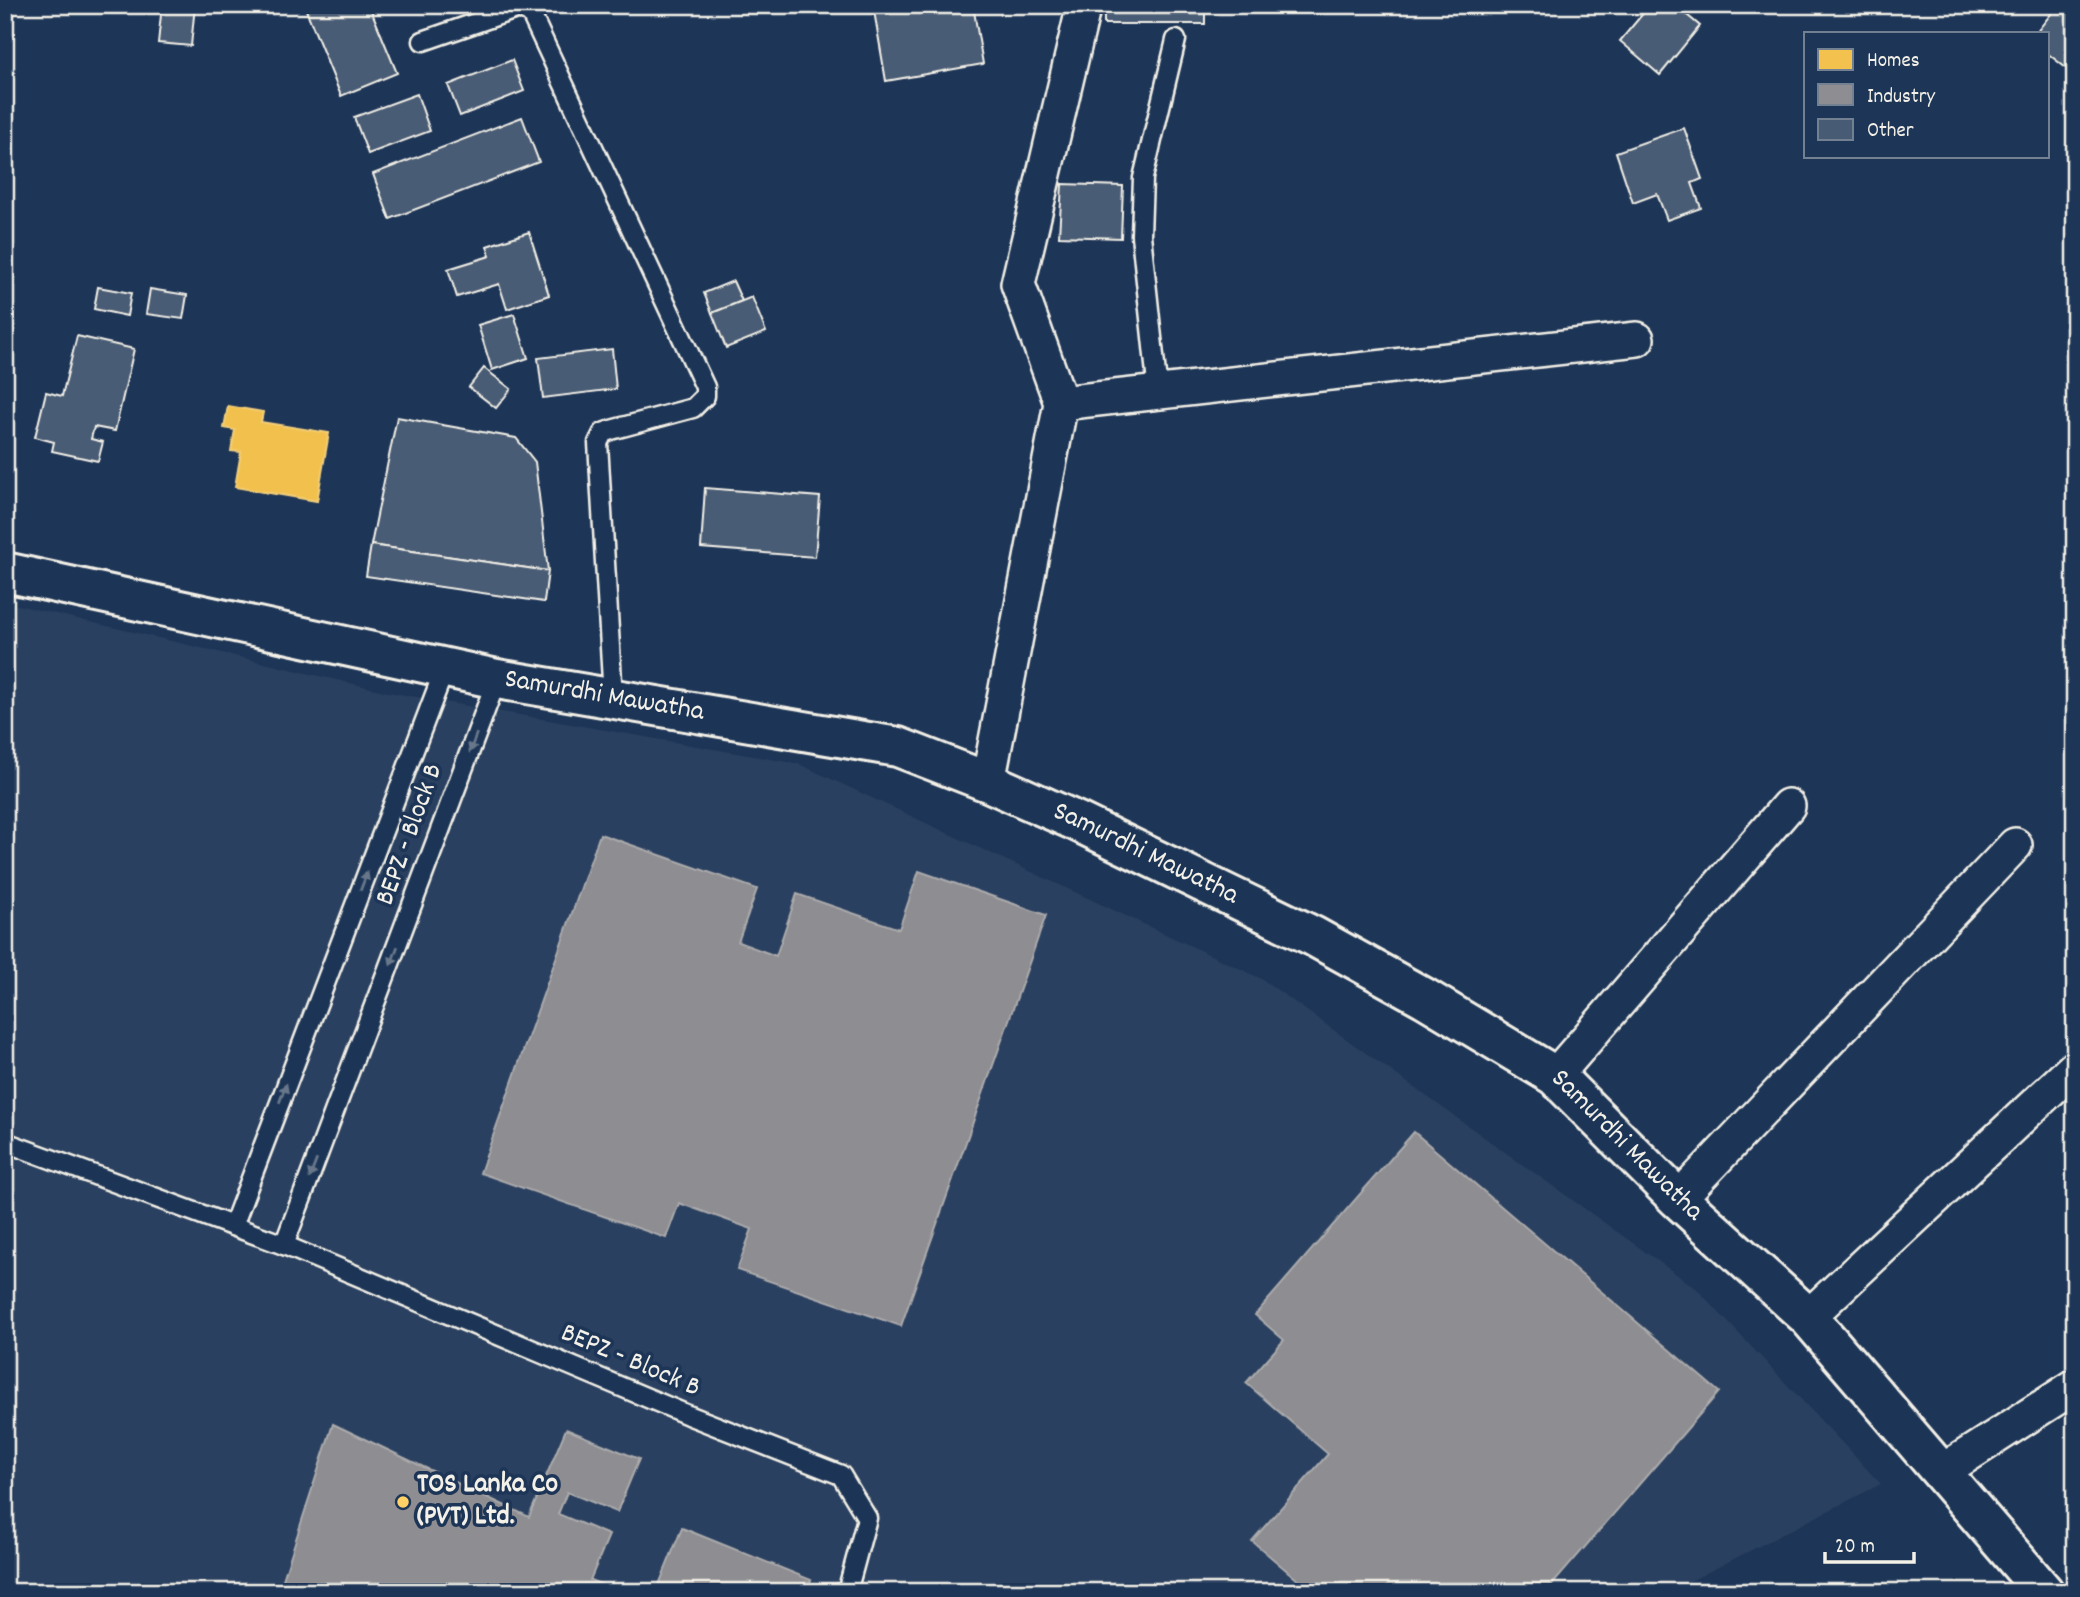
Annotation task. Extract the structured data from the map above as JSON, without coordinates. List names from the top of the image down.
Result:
{
  "streets": {
    "main road": ["Samurdhi Mawatha"],
    "lane": ["BEPZ - Block B"]
  },
  "crossings": [
    ["Samurdhi Mawatha", "BEPZ - Block B"]
  ],
  "places": ["TOS Lanka Co (PVT) Ltd."],
  "legend": ["Homes", "Industry", "Other"],
  "scale_bar": "20 m"
}
